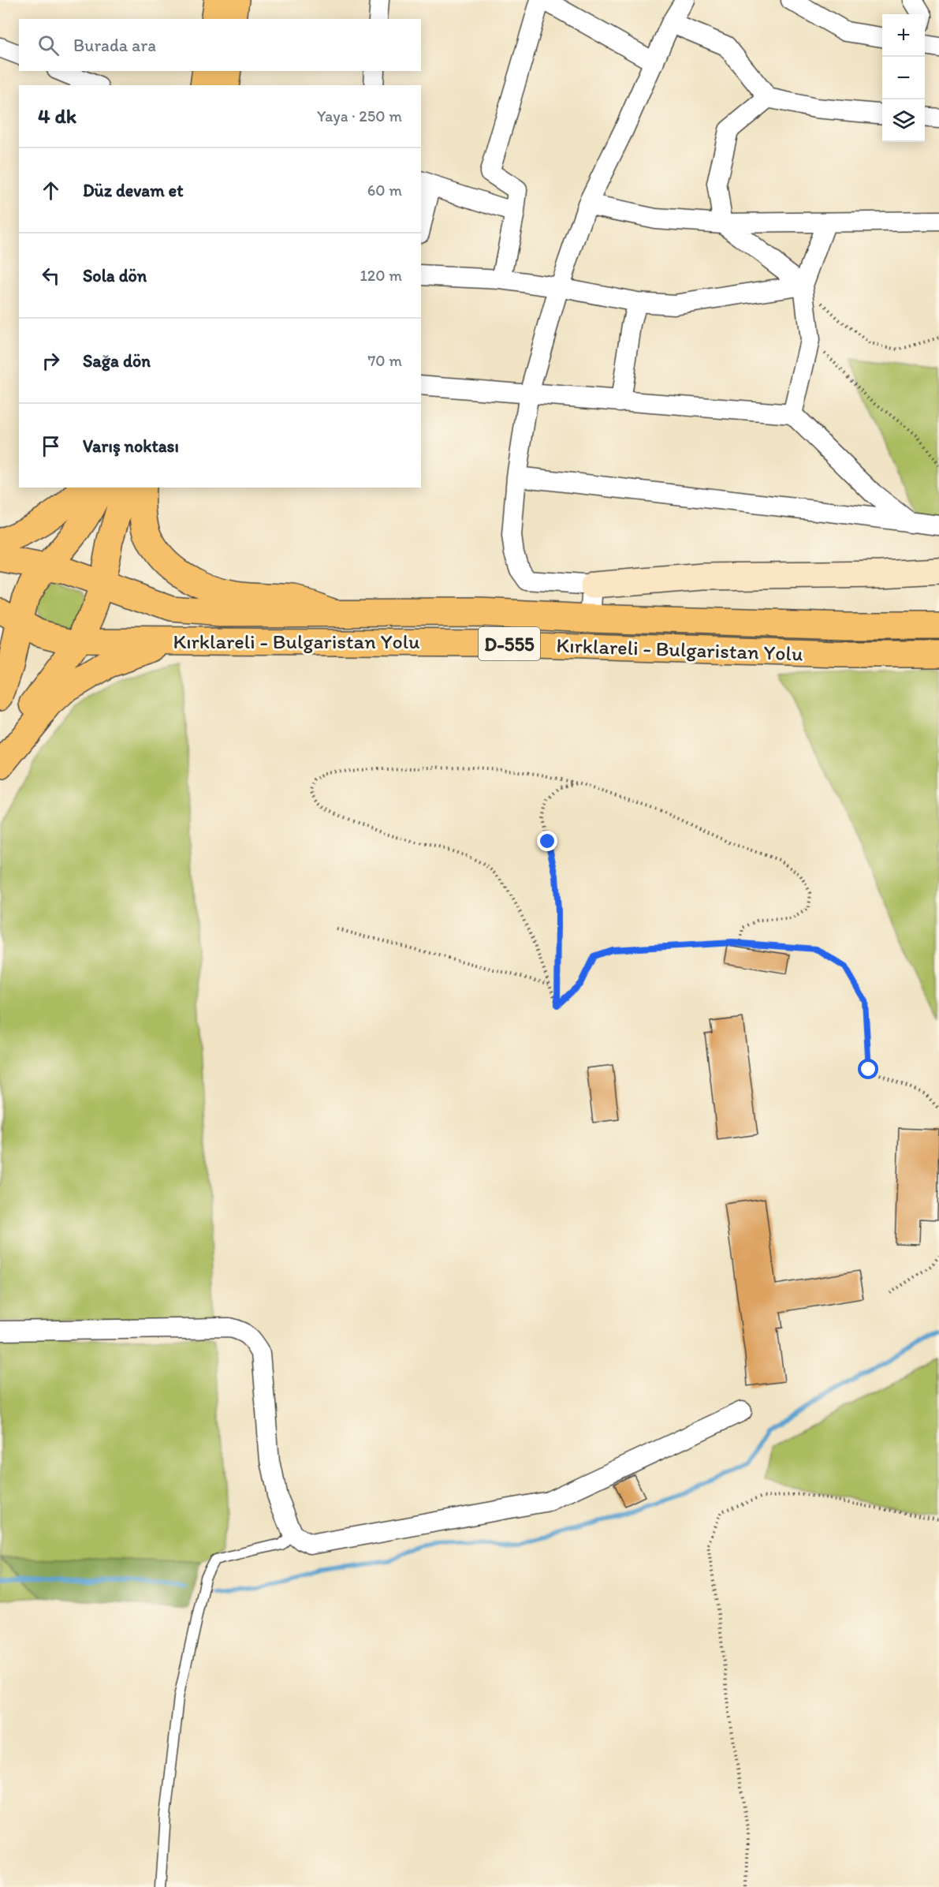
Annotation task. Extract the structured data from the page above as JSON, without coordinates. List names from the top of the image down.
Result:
{
  "streets": {
    "main road": ["Kırklareli - Bulgaristan Yolu", "D-555"]
  },
  "crossings": [
    ["Kırklareli - Bulgaristan Yolu", "D-555"]
  ],
  "page": {
    "map_buttons": ["+", "−"],
    "search": "Burada ara",
    "heading": ["4 dk", "Yaya · 250 m"],
    "list": [
      ["Düz devam et", "60 m"],
      ["Sola dön", "120 m"],
      ["Sağa dön", "70 m"],
      "Varış noktası"
    ]
  }
}
